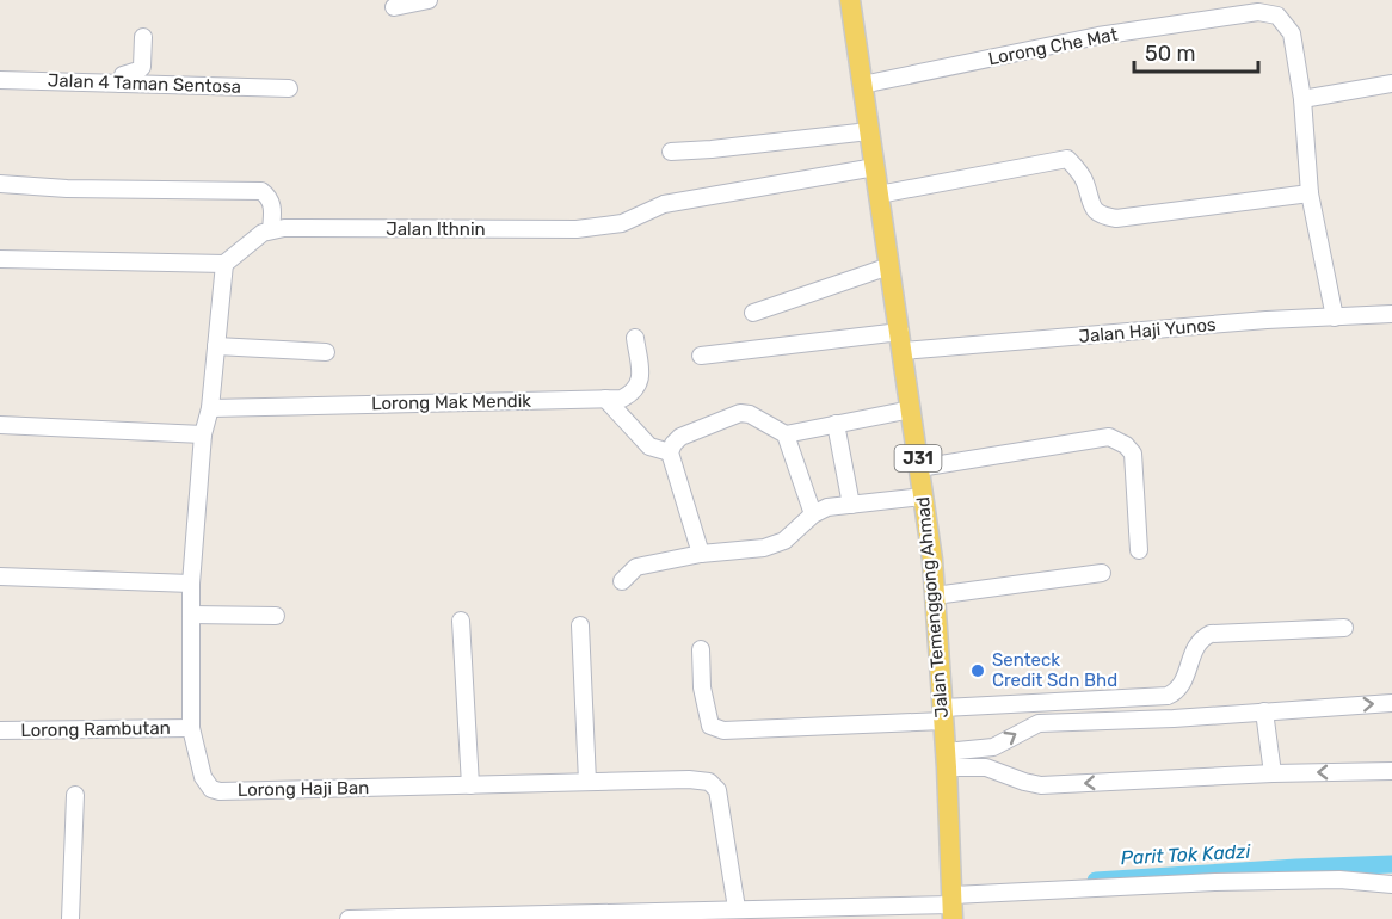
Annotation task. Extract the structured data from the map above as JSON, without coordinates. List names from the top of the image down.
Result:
{
  "streets": {
    "main road": ["J31", "Jalan Temenggong Ahmad"],
    "street": [
      "Lorong Che Mat",
      "Jalan 4 Taman Sentosa",
      "Jalan Ithnin",
      "Jalan Haji Yunos",
      "Lorong Mak Mendik",
      "Lorong Rambutan",
      "Lorong Haji Ban"
    ]
  },
  "crossings": [
    ["Lorong Che Mat", "Jalan Haji Yunos"],
    ["Lorong Che Mat", "Jalan Temenggong Ahmad"],
    ["Jalan Ithnin", "Jalan Temenggong Ahmad"],
    ["Jalan Ithnin", "Lorong Haji Ban"],
    ["Jalan Haji Yunos", "Jalan Temenggong Ahmad"],
    ["Lorong Mak Mendik", "Lorong Haji Ban"],
    ["Lorong Rambutan", "Lorong Haji Ban"]
  ],
  "water": ["Parit Tok Kadzi"],
  "places": ["Senteck Credit Sdn Bhd"],
  "scale_bar": "50 m"
}
